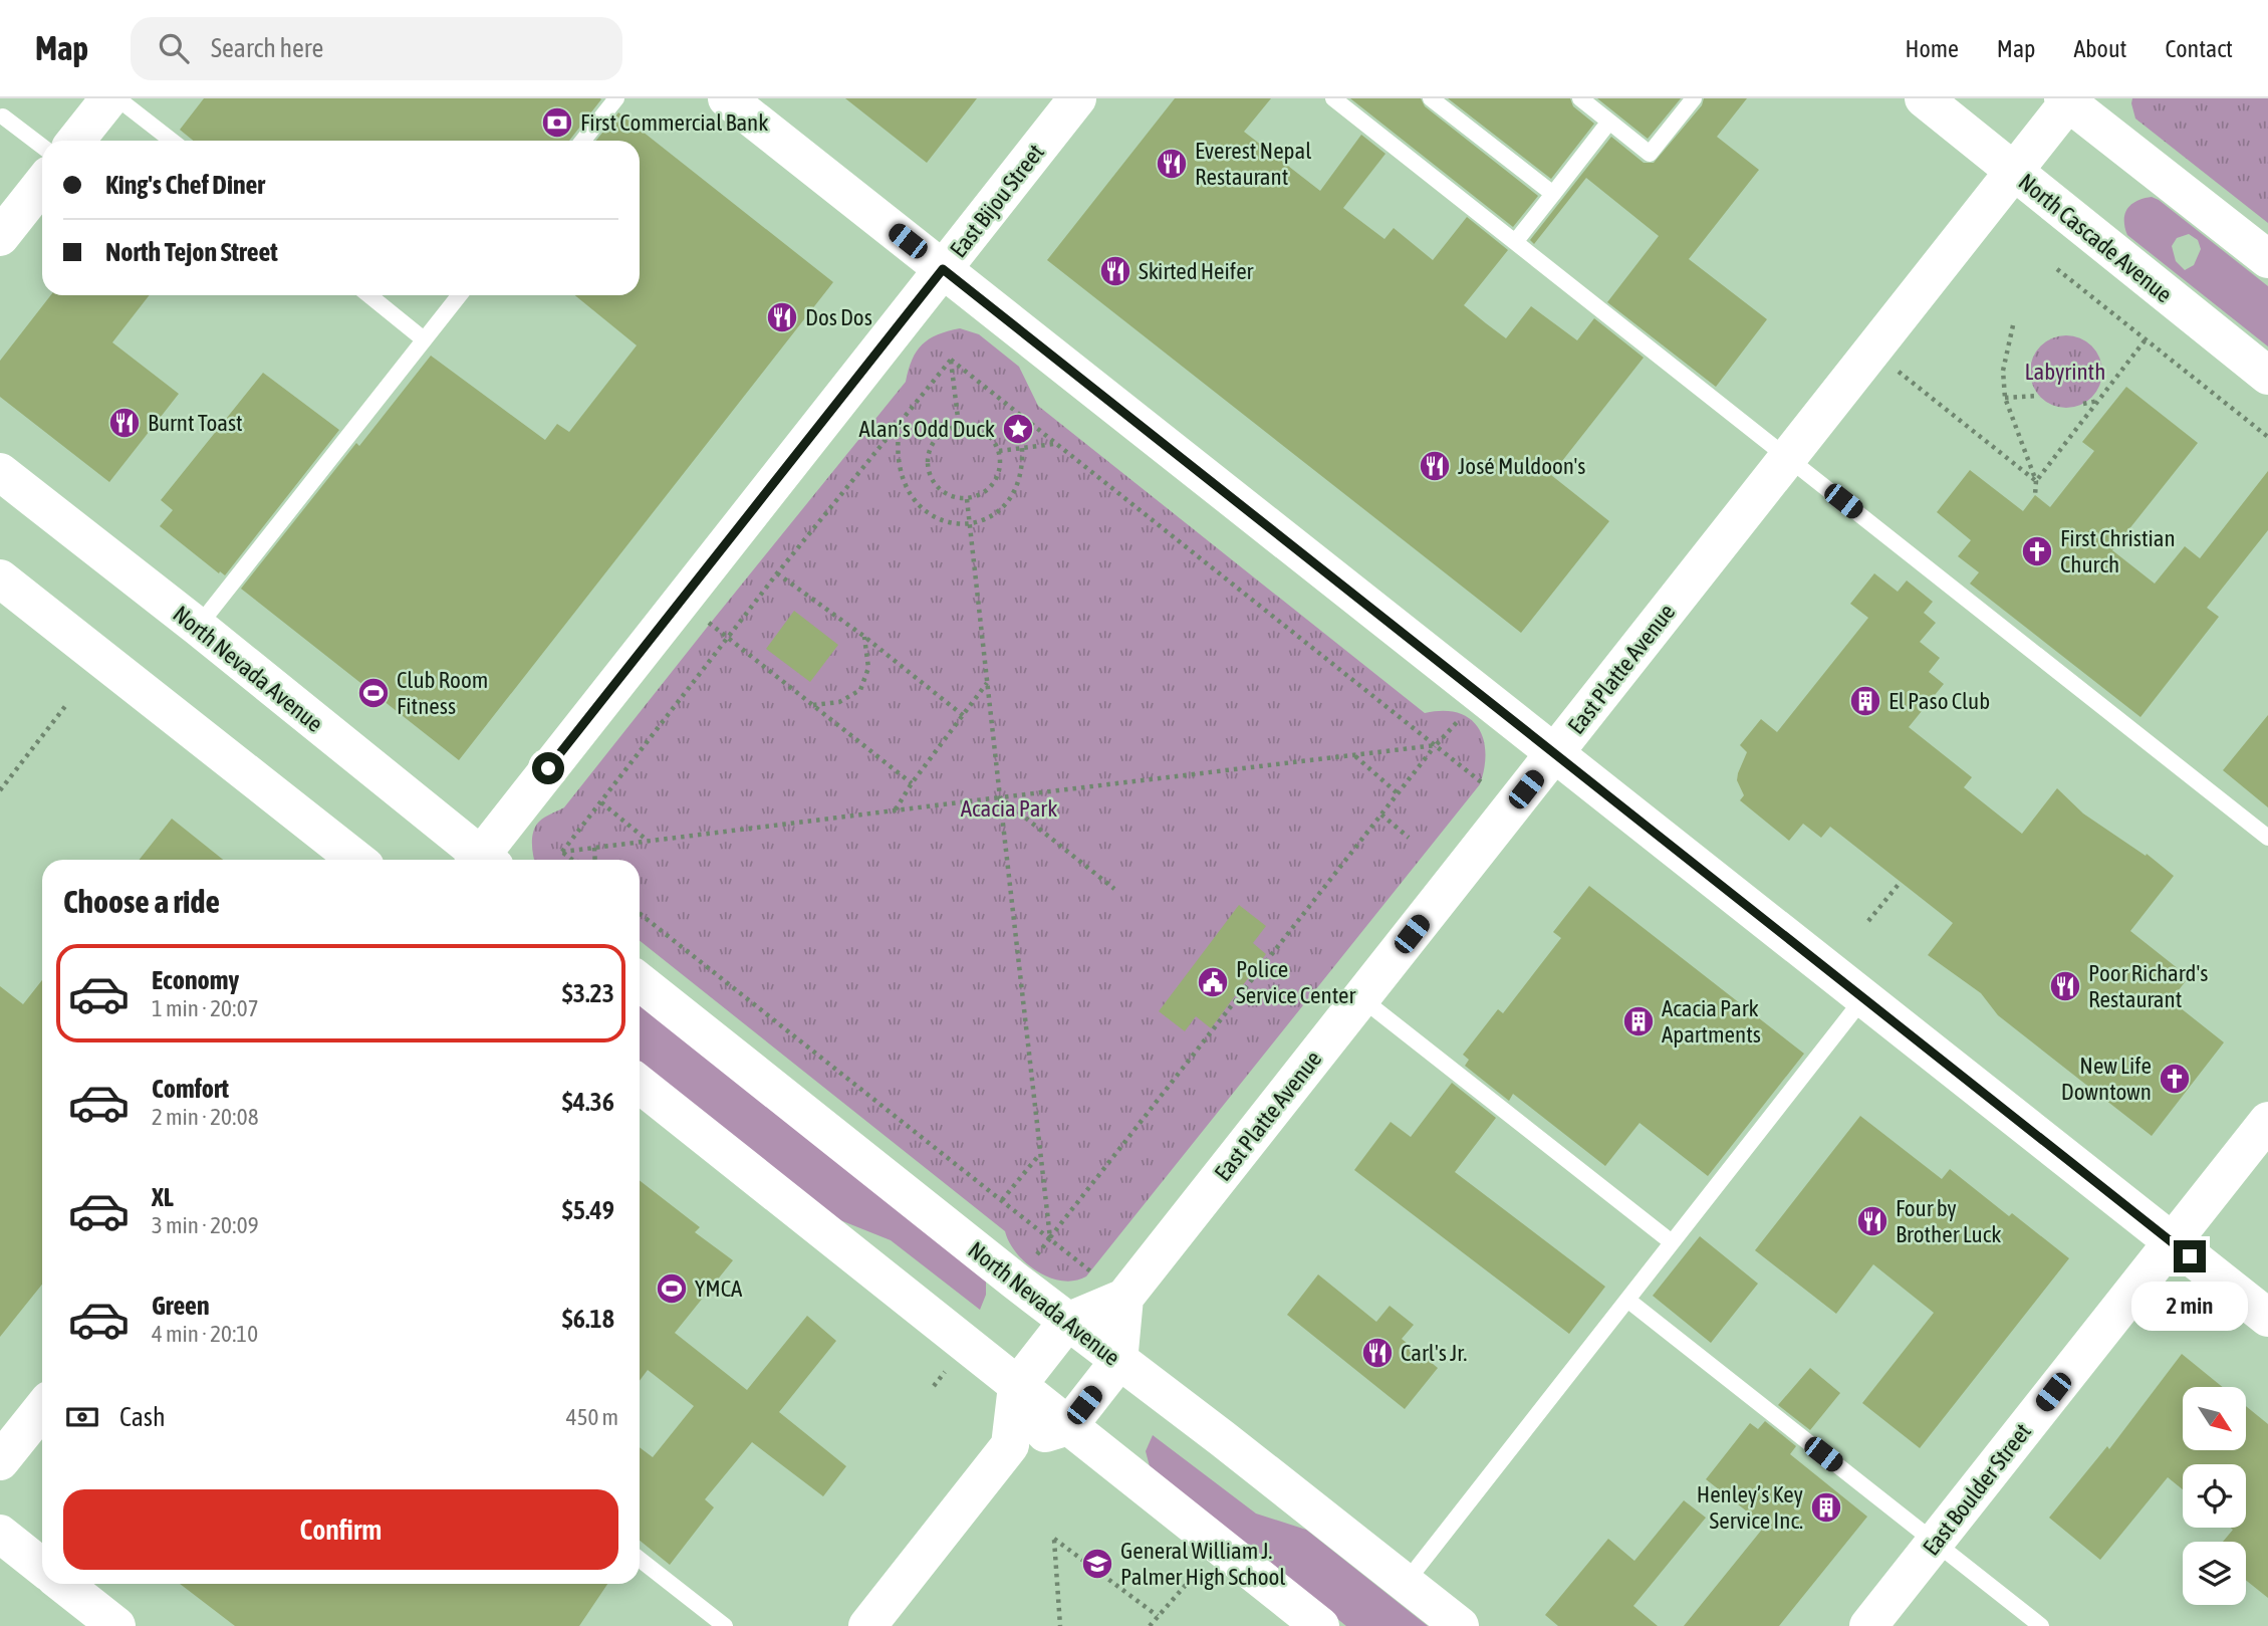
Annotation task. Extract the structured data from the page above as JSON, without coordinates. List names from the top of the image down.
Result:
{
  "streets": {
    "main road": [
      "East Bijou Street",
      "North Cascade Avenue",
      "North Nevada Avenue",
      "East Platte Avenue",
      "East Boulder Street"
    ]
  },
  "crossings": [
    ["North Cascade Avenue", "East Platte Avenue"],
    ["North Nevada Avenue", "East Platte Avenue"]
  ],
  "parks": ["Labyrinth", "Acacia Park"],
  "places": {
    "bank": ["First Commercial Bank"],
    "restaurant": [
      "Everest Nepal Restaurant",
      "Skirted Heifer",
      "Dos Dos",
      "Burnt Toast",
      "José Muldoon's",
      "Poor Richard's Restaurant",
      "Four by Brother Luck",
      "Carl's Jr."
    ],
    "place": ["Alan’s Odd Duck"],
    "church": ["First Christian Church", "New Life Downtown"],
    "sports": ["Club Room Fitness", "YMCA"],
    "building": ["El Paso Club", "Acacia Park Apartments", "Henley’s Key Service Inc."],
    "public building": ["Police Service Center"],
    "school or university": ["General William J. Palmer High School"]
  },
  "north": "bottom right",
  "page": {
    "header": "Map",
    "search": "Search here",
    "nav": [
      "Home",
      "Map",
      "About",
      "Contact"
    ],
    "banner": ["King's Chef Diner", "North Tejon Street"],
    "heading": "Choose a ride",
    "list": [
      {
        "name": "Economy",
        "note": "1 min · 20:07",
        "value": "$3.23"
      },
      {
        "name": "Comfort",
        "note": "2 min · 20:08",
        "value": "$4.36"
      },
      {
        "name": "XL",
        "note": "3 min · 20:09",
        "value": "$5.49"
      },
      {
        "name": "Green",
        "note": "4 min · 20:10",
        "value": "$6.18"
      }
    ],
    "bubble": "2 min",
    "pay": ["Cash", "450 m"],
    "buttons": "Confirm"
  }
}
